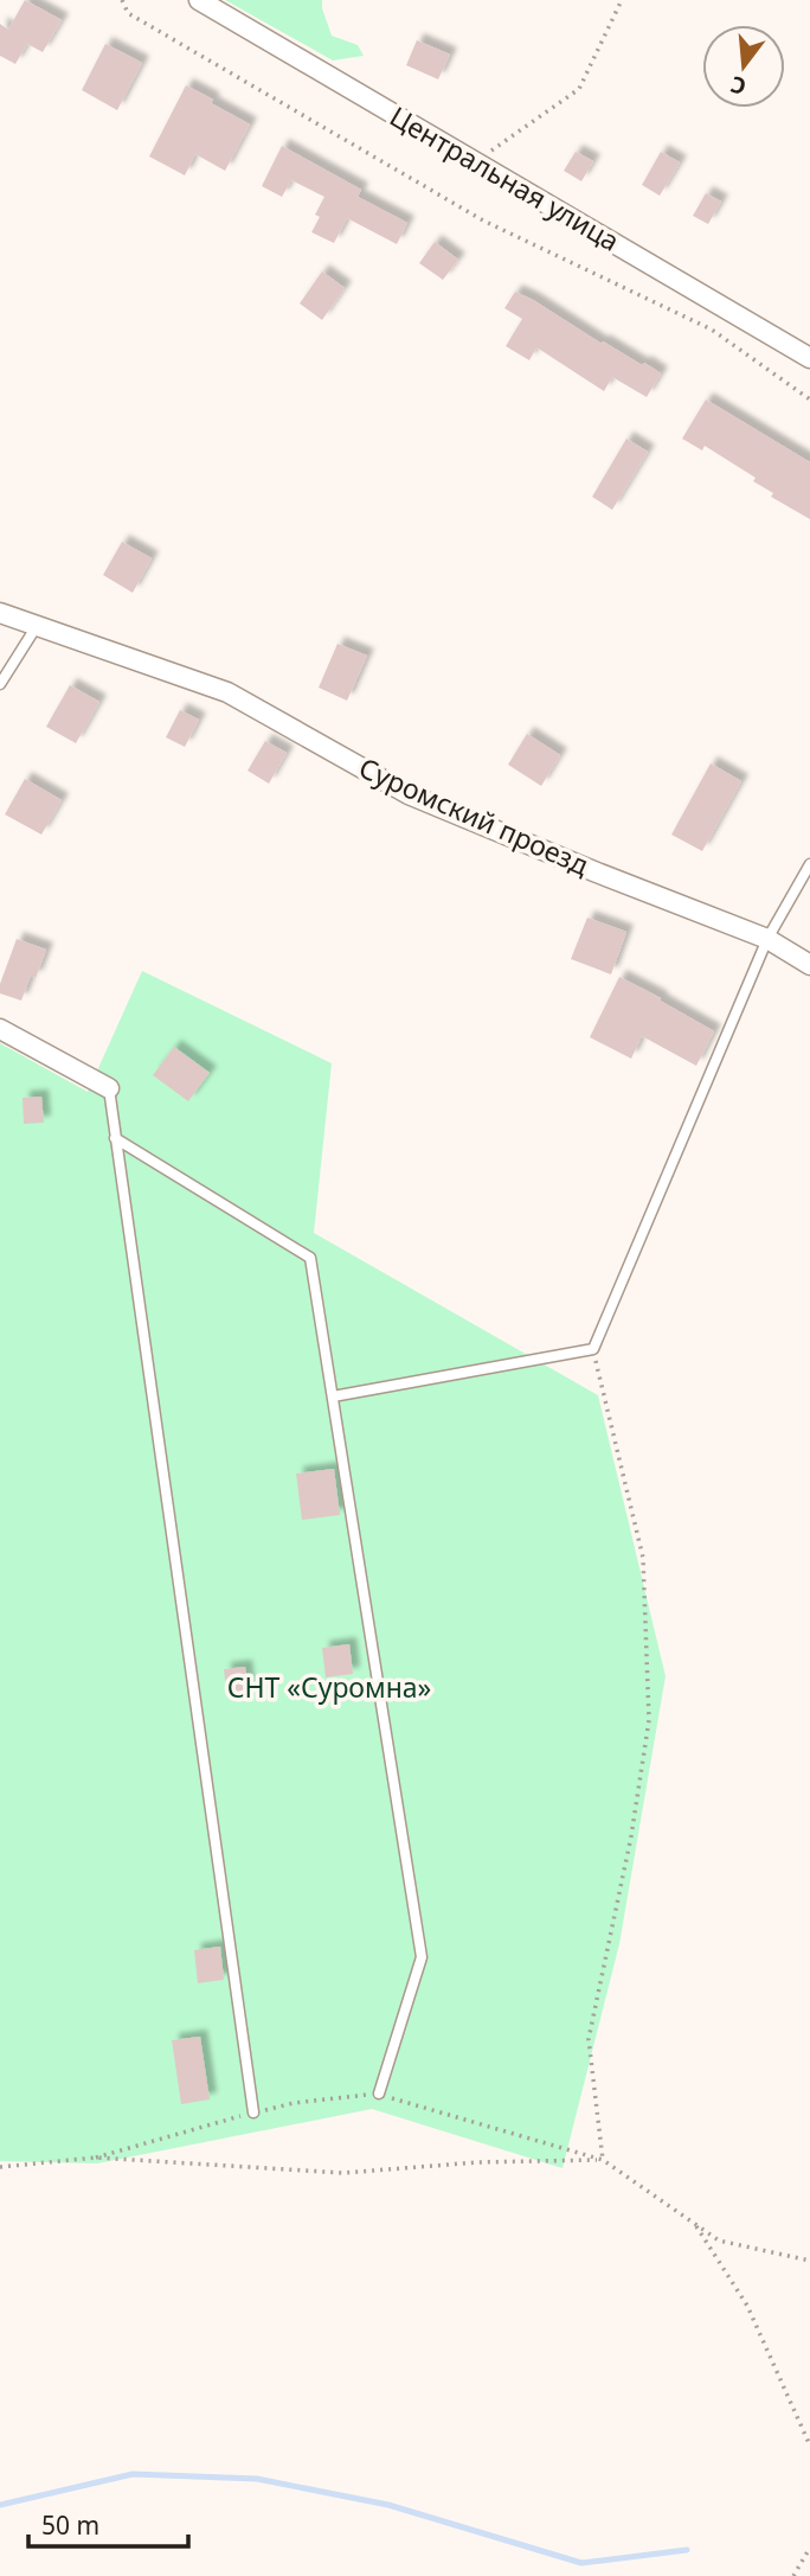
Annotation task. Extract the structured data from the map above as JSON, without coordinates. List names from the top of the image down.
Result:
{
  "streets": {
    "street": ["Центральная улица", "Суромский проезд"]
  },
  "parks": ["СНТ «Суромна»"],
  "scale_bar": "50 m",
  "north": "bottom"
}
